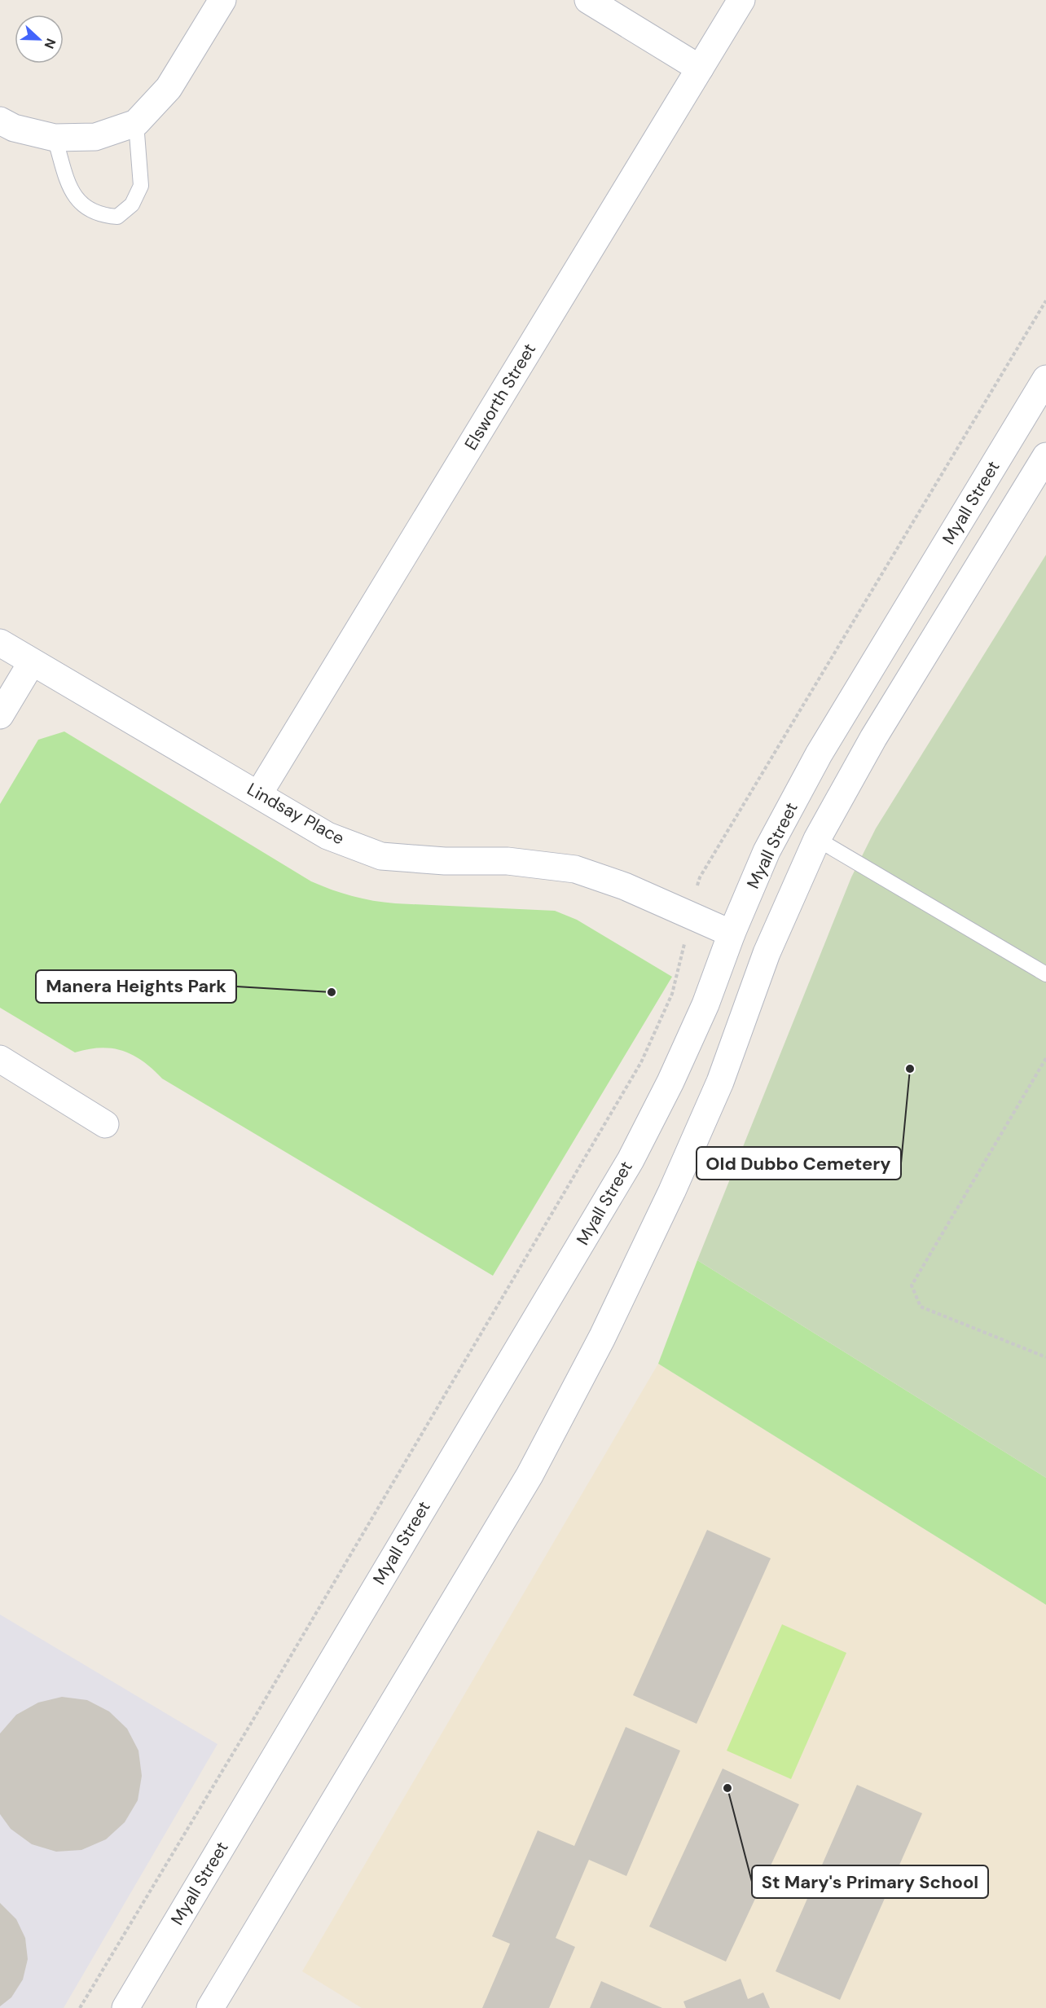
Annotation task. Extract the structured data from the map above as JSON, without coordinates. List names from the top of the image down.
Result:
{
  "streets": {
    "street": ["Elsworth Street", "Myall Street", "Lindsay Place"]
  },
  "crossings": [
    ["Elsworth Street", "Lindsay Place"],
    ["Myall Street", "Lindsay Place"]
  ],
  "places": ["Manera Heights Park", "Old Dubbo Cemetery", "St Mary's Primary School"],
  "north": "right"
}
